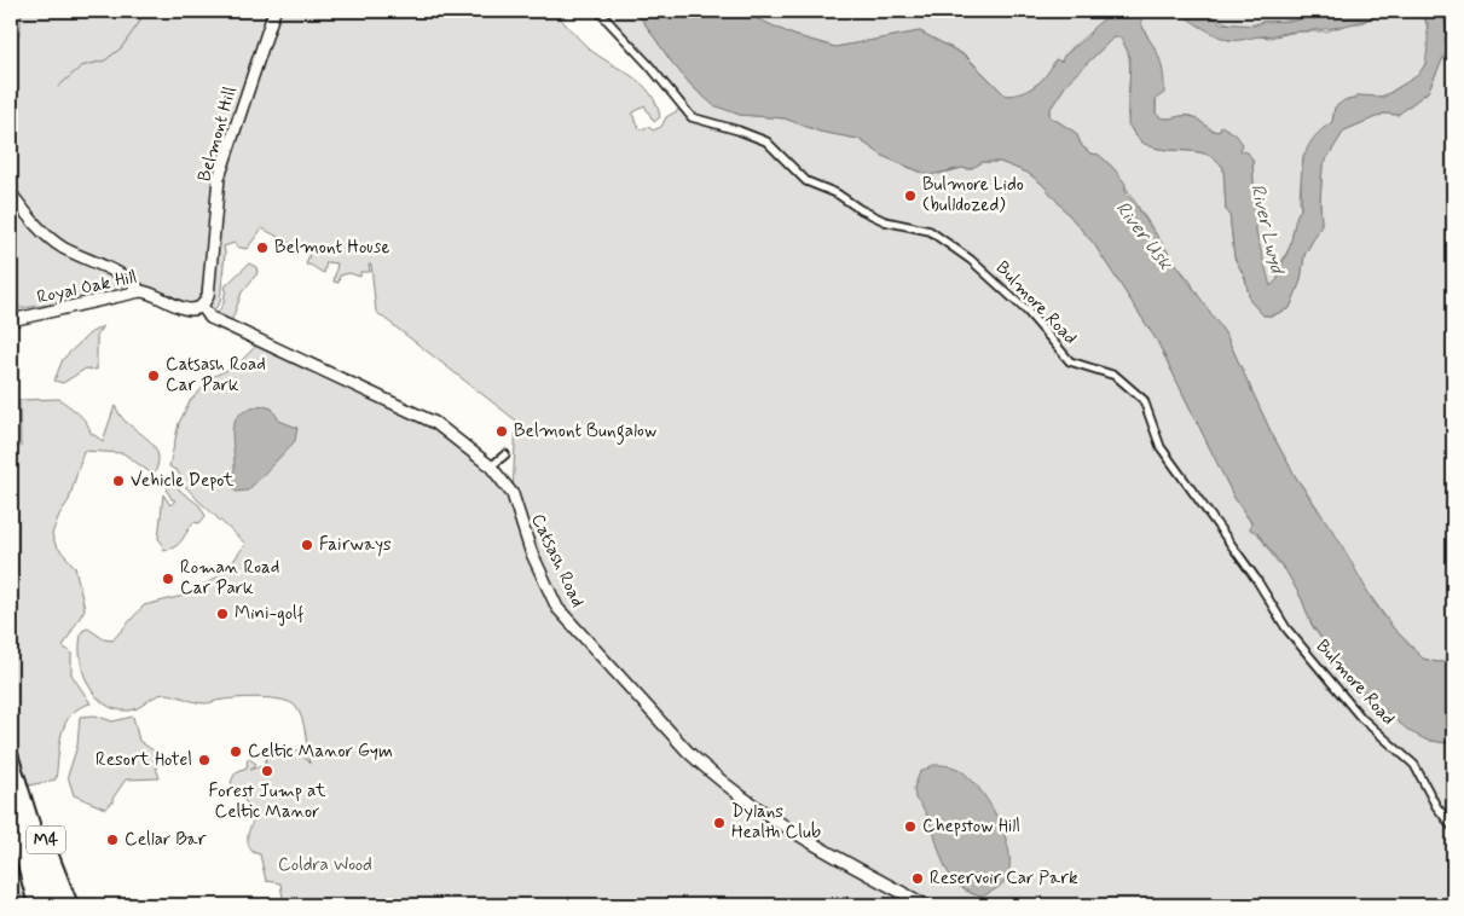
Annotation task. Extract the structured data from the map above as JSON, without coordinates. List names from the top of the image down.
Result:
{
  "streets": {
    "highway": ["M4"],
    "street": [
      "Belmont Hill",
      "Royal Oak Hill",
      "Bulmore Road",
      "Catsash Road"
    ]
  },
  "crossings": [
    ["Belmont Hill", "Royal Oak Hill"],
    ["Belmont Hill", "Catsash Road"],
    ["Royal Oak Hill", "Catsash Road"]
  ],
  "water": ["River Lwyd", "River Usk"],
  "parks": ["Coldra Wood"],
  "places": [
    "Bulmore Lido (bulldozed)",
    "Belmont House",
    "Catsash Road Car Park",
    "Belmont Bungalow",
    "Vehicle Depot",
    "Fairways",
    "Roman Road Car Park",
    "Mini-golf",
    "Celtic Manor Gym",
    "Resort Hotel",
    "Forest Jump at Celtic Manor",
    "Dylans Health Club",
    "Chepstow Hill",
    "Cellar Bar",
    "Reservoir Car Park"
  ]
}
